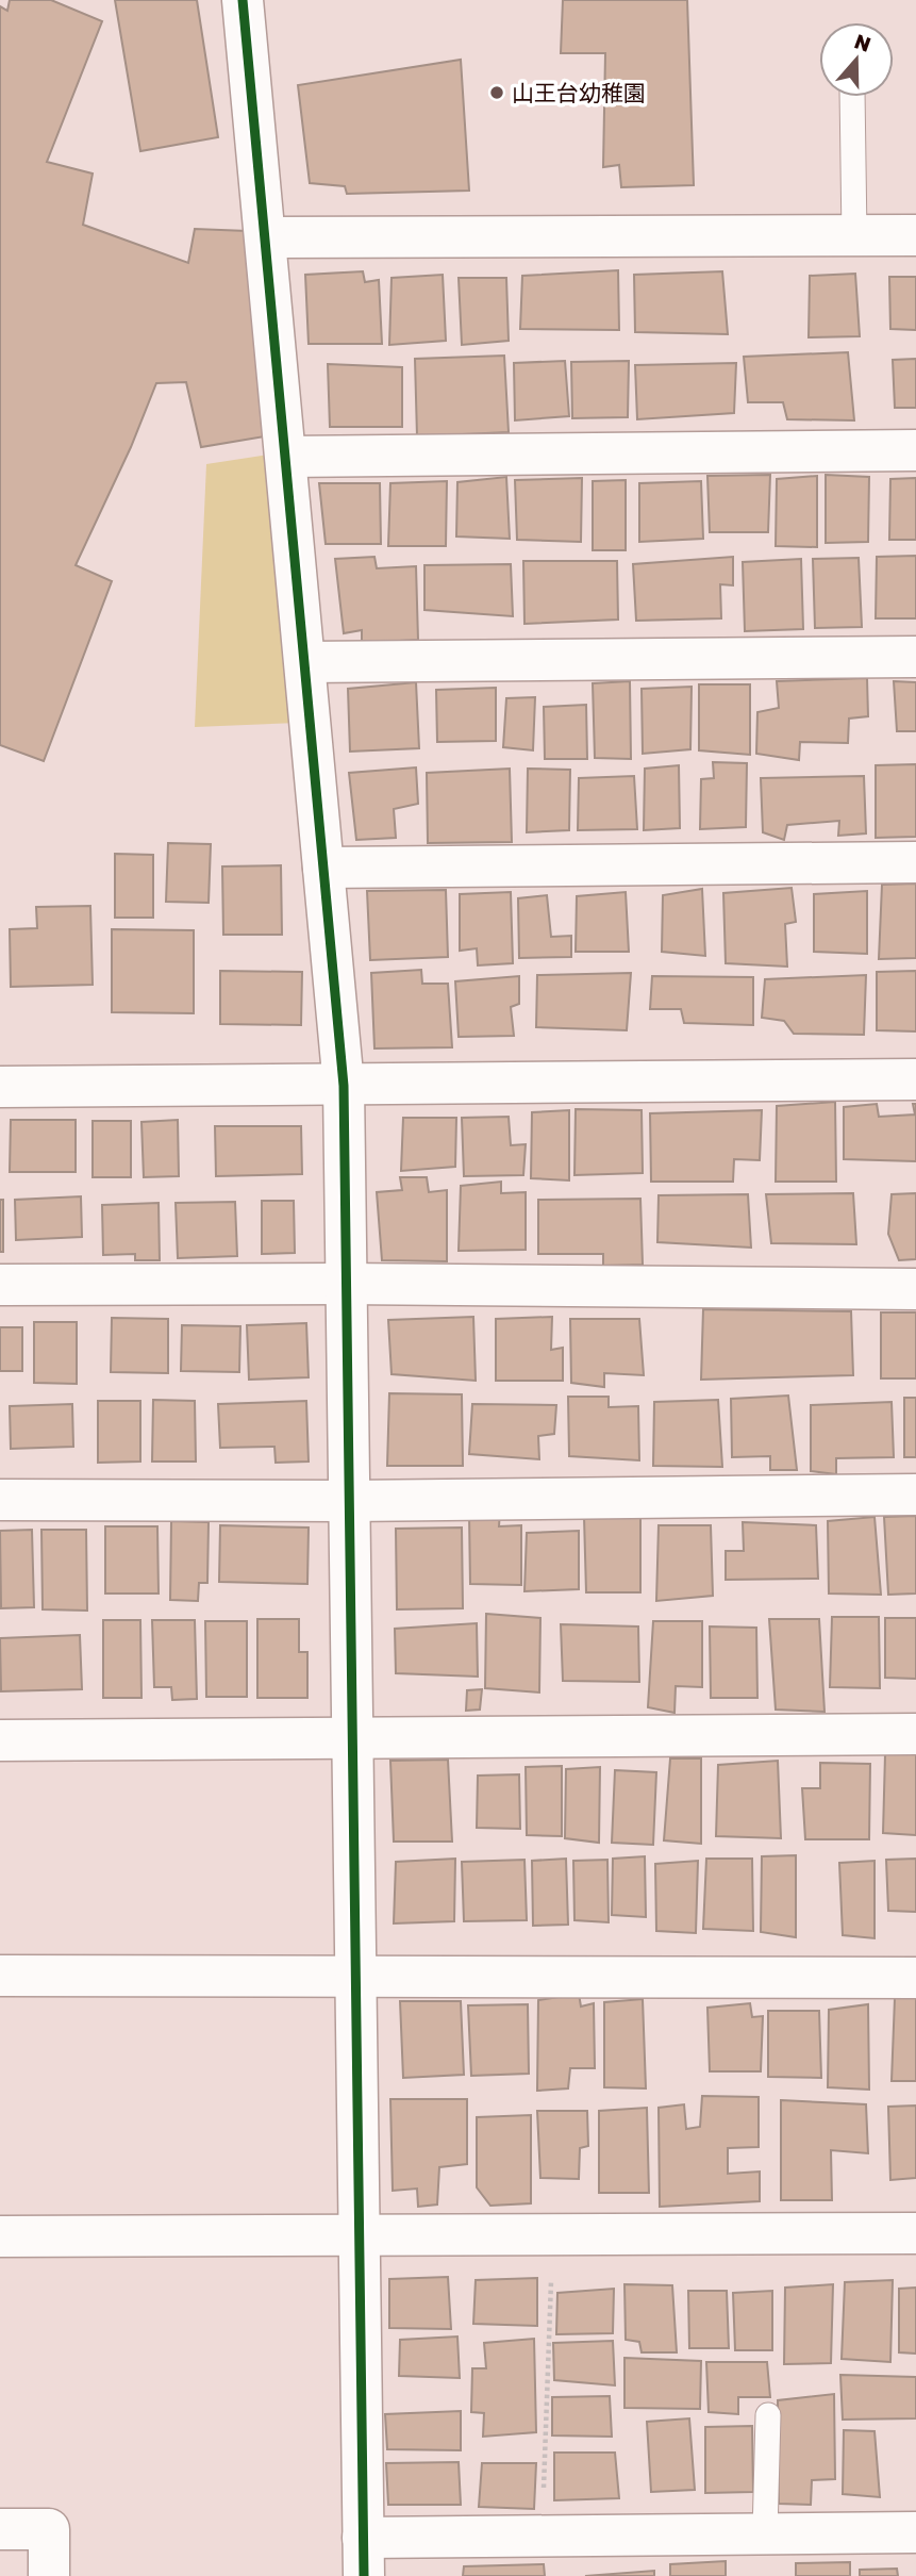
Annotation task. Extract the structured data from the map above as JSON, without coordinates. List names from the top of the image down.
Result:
{
  "places": ["山王台幼稚園"],
  "north": "top"
}
